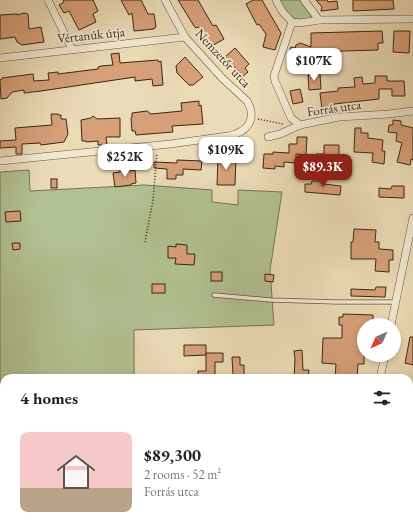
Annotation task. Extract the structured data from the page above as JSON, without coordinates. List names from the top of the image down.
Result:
{
  "streets": {
    "street": ["Vértanúk útja", "Nemzetőr utca", "Forrás utca"]
  },
  "crossings": [
    ["Vértanúk útja", "Nemzetőr utca"]
  ],
  "north": "bottom left",
  "page": {
    "price": [
      "$107K",
      "$109K",
      "$252K",
      "$89.3K"
    ],
    "heading": "4 homes",
    "list": [
      {
        "name": "$89,300",
        "note": "2 rooms · 52 m² · Forrás utca"
      }
    ]
  }
}
